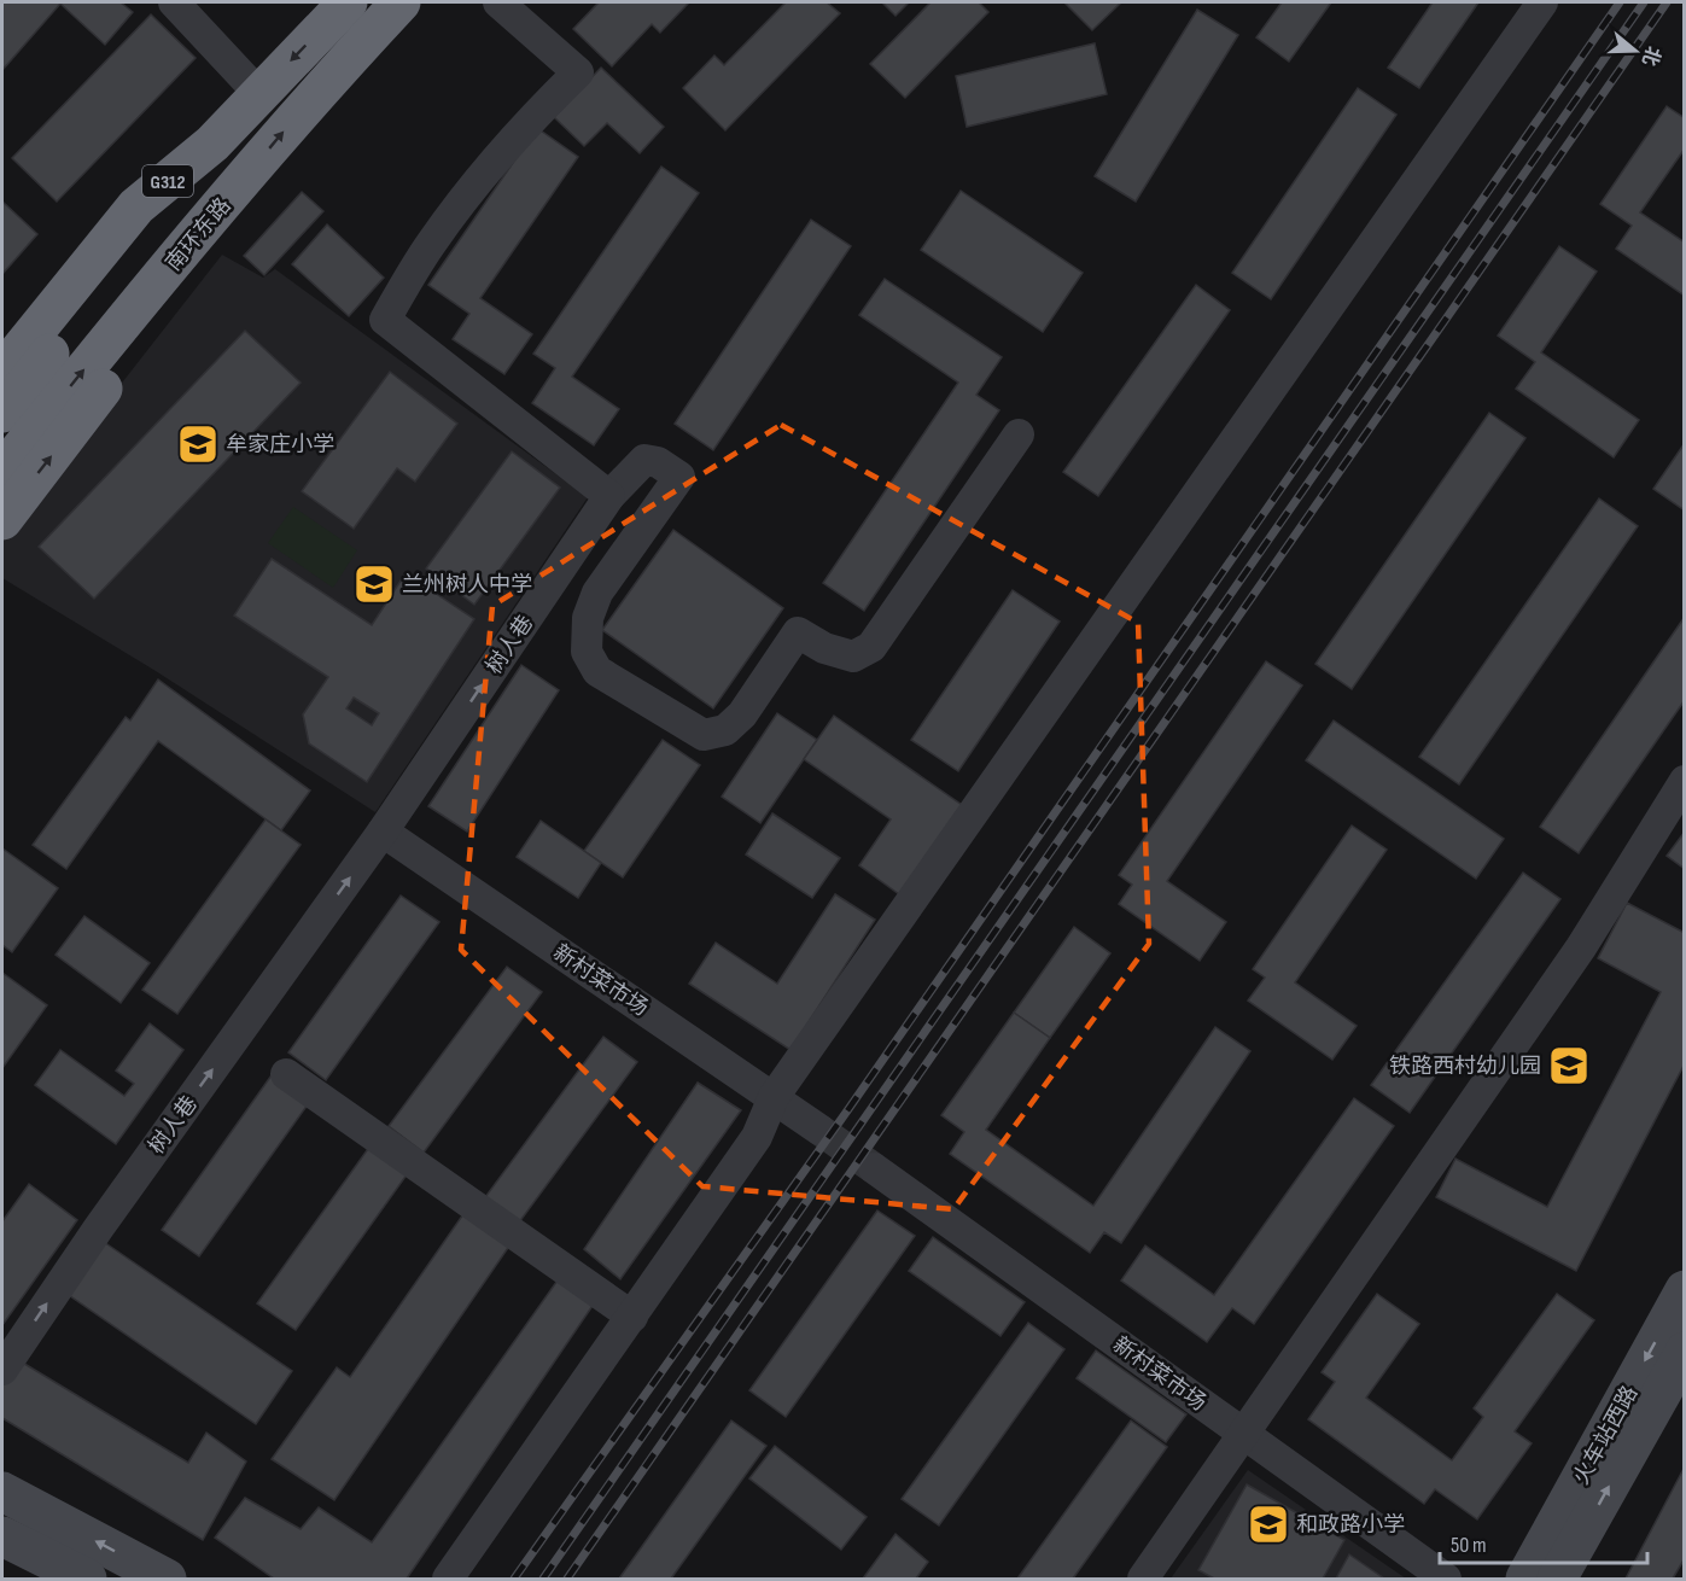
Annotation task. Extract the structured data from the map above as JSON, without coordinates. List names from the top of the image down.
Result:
{
  "streets": {
    "highway": ["G312", "南环东路"],
    "main road": ["火车站西路"],
    "street": ["树人巷", "新村菜市场"]
  },
  "crossings": [
    ["树人巷", "新村菜市场"]
  ],
  "one_way": ["树人巷"],
  "places": {
    "school or university": [
      "牟家庄小学",
      "兰州树人中学",
      "铁路西村幼儿园",
      "和政路小学"
    ]
  },
  "scale_bar": "50 m",
  "north": "right"
}
